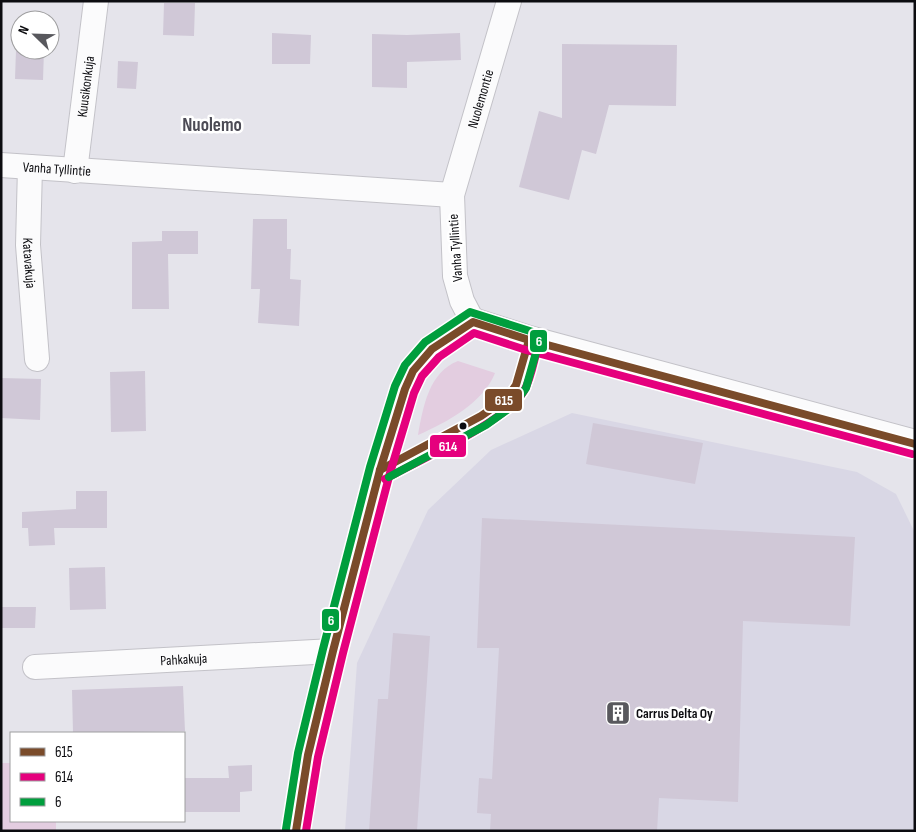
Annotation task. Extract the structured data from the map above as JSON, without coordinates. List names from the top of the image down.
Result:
{
  "streets": {
    "street": [
      "Kuusikonkuja",
      "Nuolemontie",
      "Vanha Tyllintie",
      "Katavakuja",
      "Pahkakuja"
    ]
  },
  "crossings": [
    ["Kuusikonkuja", "Vanha Tyllintie"],
    ["Nuolemontie", "Vanha Tyllintie"],
    ["Vanha Tyllintie", "Katavakuja"]
  ],
  "districts": ["Nuolemo"],
  "places": {
    "building": ["Carrus Delta Oy"]
  },
  "lines": ["transit line 6", "transit line 615", "transit line 614"],
  "legend": ["615", "614", "6"],
  "north": "top left"
}
